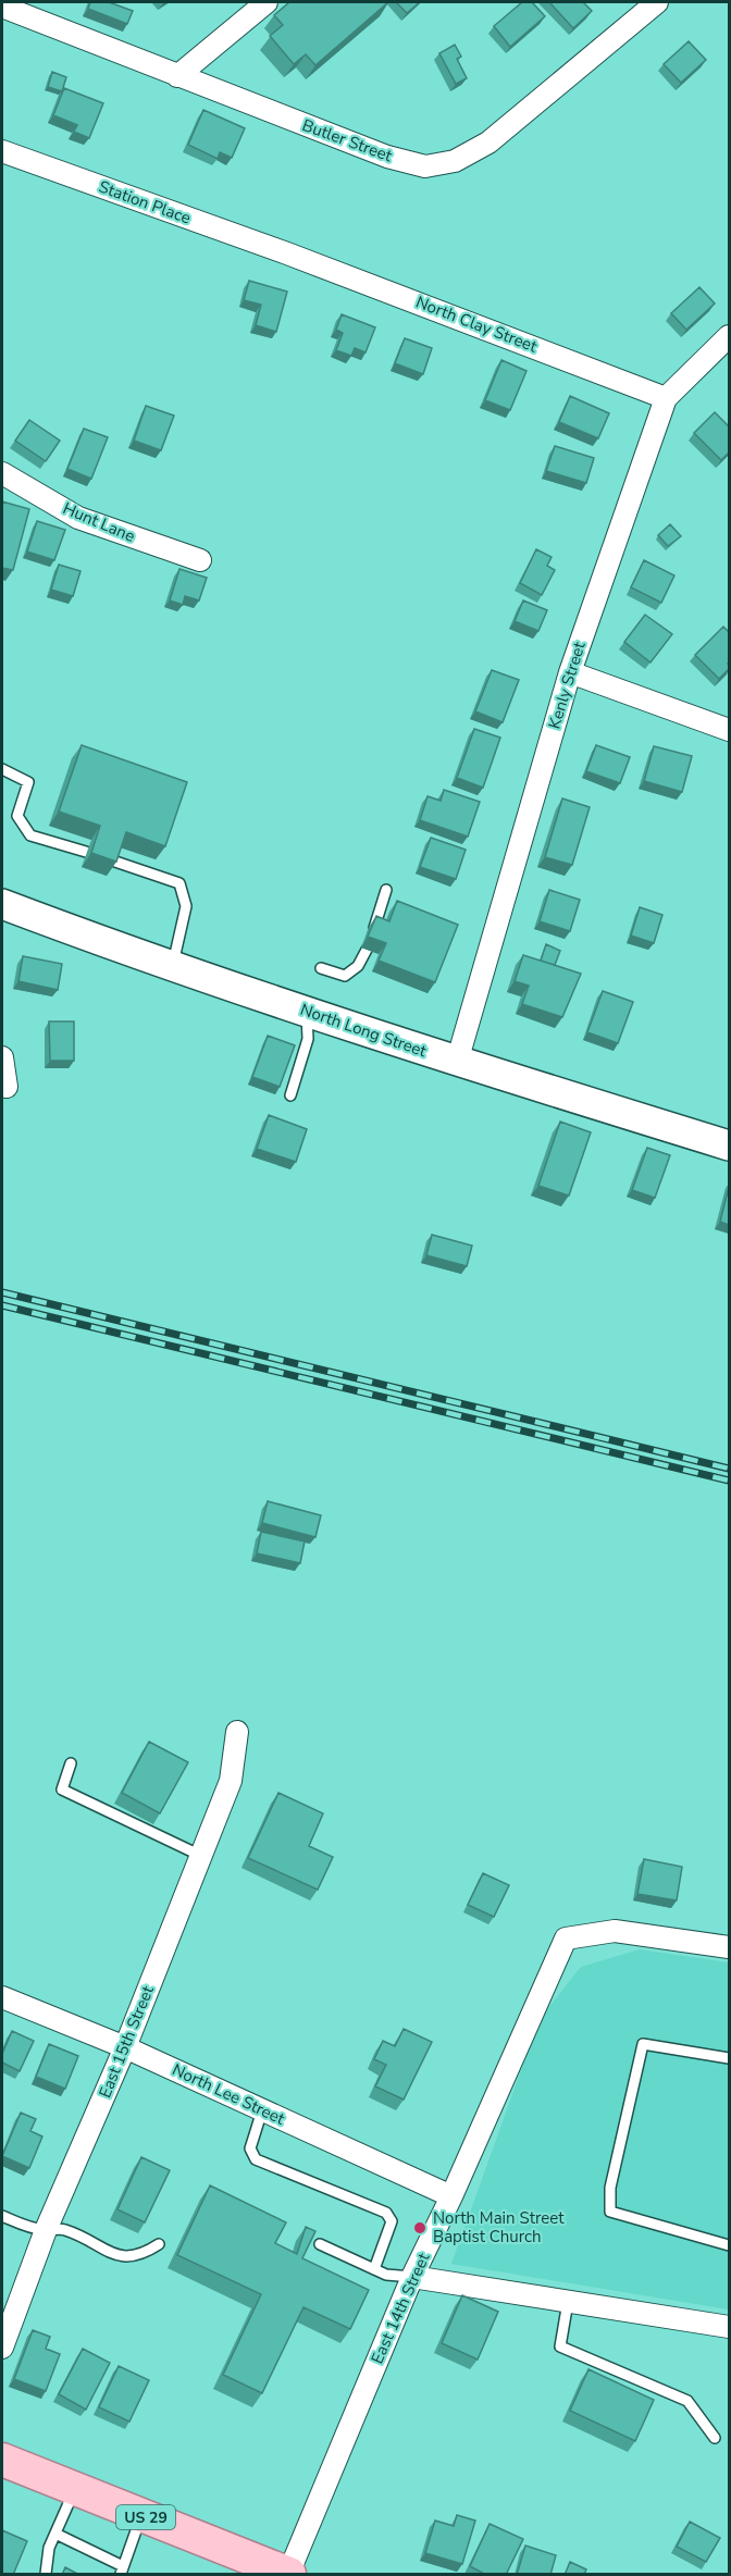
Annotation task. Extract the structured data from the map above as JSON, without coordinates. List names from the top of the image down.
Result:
{
  "streets": {
    "main road": ["US 29"],
    "street": [
      "Butler Street",
      "Station Place",
      "North Clay Street",
      "Hunt Lane",
      "Kenly Street",
      "North Long Street",
      "East 15th Street",
      "North Lee Street",
      "East 14th Street"
    ]
  },
  "crossings": [
    ["Station Place", "North Clay Street"],
    ["North Clay Street", "Kenly Street"],
    ["Kenly Street", "North Long Street"],
    ["East 15th Street", "North Lee Street"],
    ["North Lee Street", "East 14th Street"],
    ["East 14th Street", "US 29"]
  ],
  "places": ["North Main Street Baptist Church"]
}
